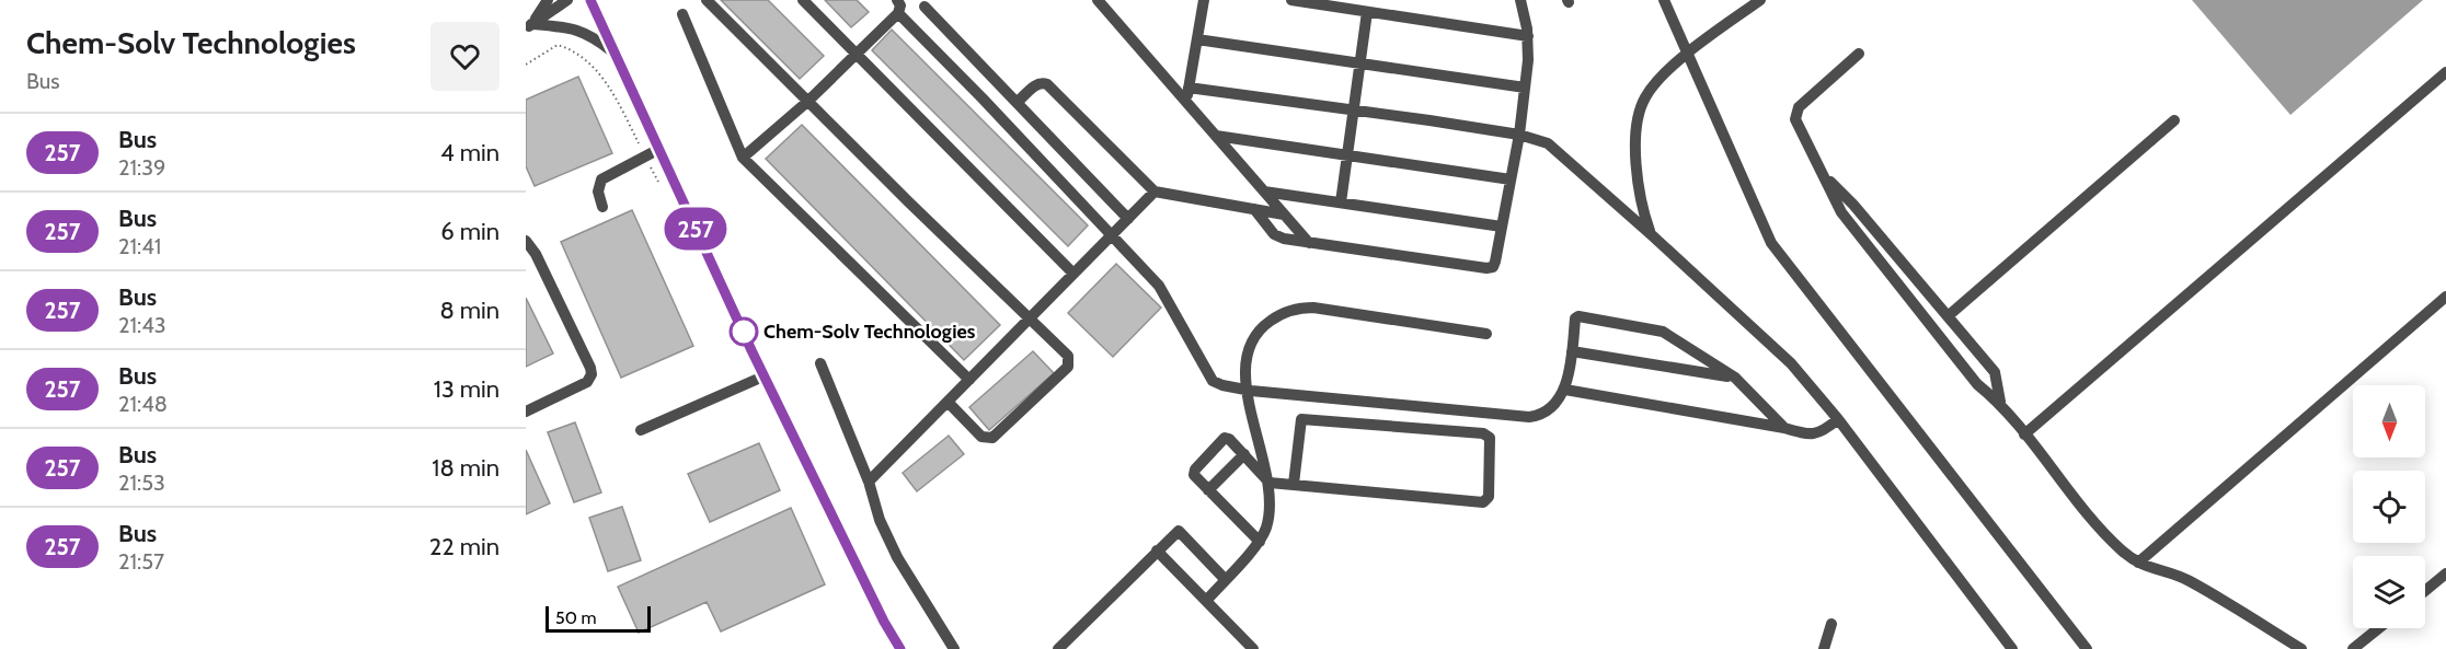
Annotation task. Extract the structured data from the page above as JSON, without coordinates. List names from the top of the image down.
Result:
{
  "places": ["Chem-Solv Technologies"],
  "lines": ["bus line 257"],
  "scale_bar": "50 m",
  "north": "bottom",
  "page": {
    "heading": ["Chem-Solv Technologies", "Bus"],
    "on_map": "257",
    "list": [
      {
        "mark": "257",
        "name": "Bus",
        "note": "21:39",
        "value": "4 min"
      },
      {
        "mark": "257",
        "name": "Bus",
        "note": "21:41",
        "value": "6 min"
      },
      {
        "mark": "257",
        "name": "Bus",
        "note": "21:43",
        "value": "8 min"
      },
      {
        "mark": "257",
        "name": "Bus",
        "note": "21:48",
        "value": "13 min"
      },
      {
        "mark": "257",
        "name": "Bus",
        "note": "21:53",
        "value": "18 min"
      },
      {
        "mark": "257",
        "name": "Bus",
        "note": "21:57",
        "value": "22 min"
      }
    ],
    "scale": "50 m"
  }
}
